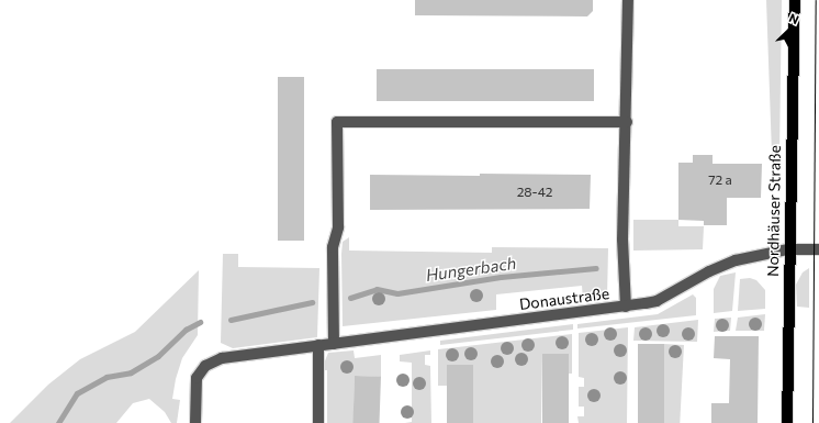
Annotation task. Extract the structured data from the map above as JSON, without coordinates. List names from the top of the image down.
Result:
{
  "streets": {
    "main road": ["Nordhäuser Straße"],
    "street": ["Donaustraße"]
  },
  "crossings": [
    ["Nordhäuser Straße", "Donaustraße"]
  ],
  "water": ["Hungerbach"],
  "house_numbers": ["72 a", "28-42"],
  "north": "top right"
}
